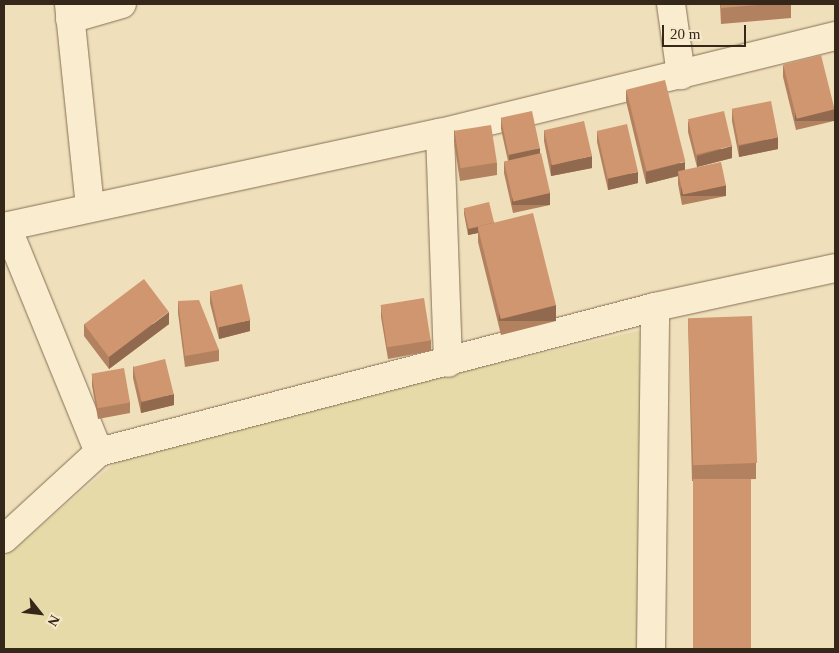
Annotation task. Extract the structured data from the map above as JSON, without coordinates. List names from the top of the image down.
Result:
{
  "scale_bar": "20 m",
  "north": "bottom right"
}
